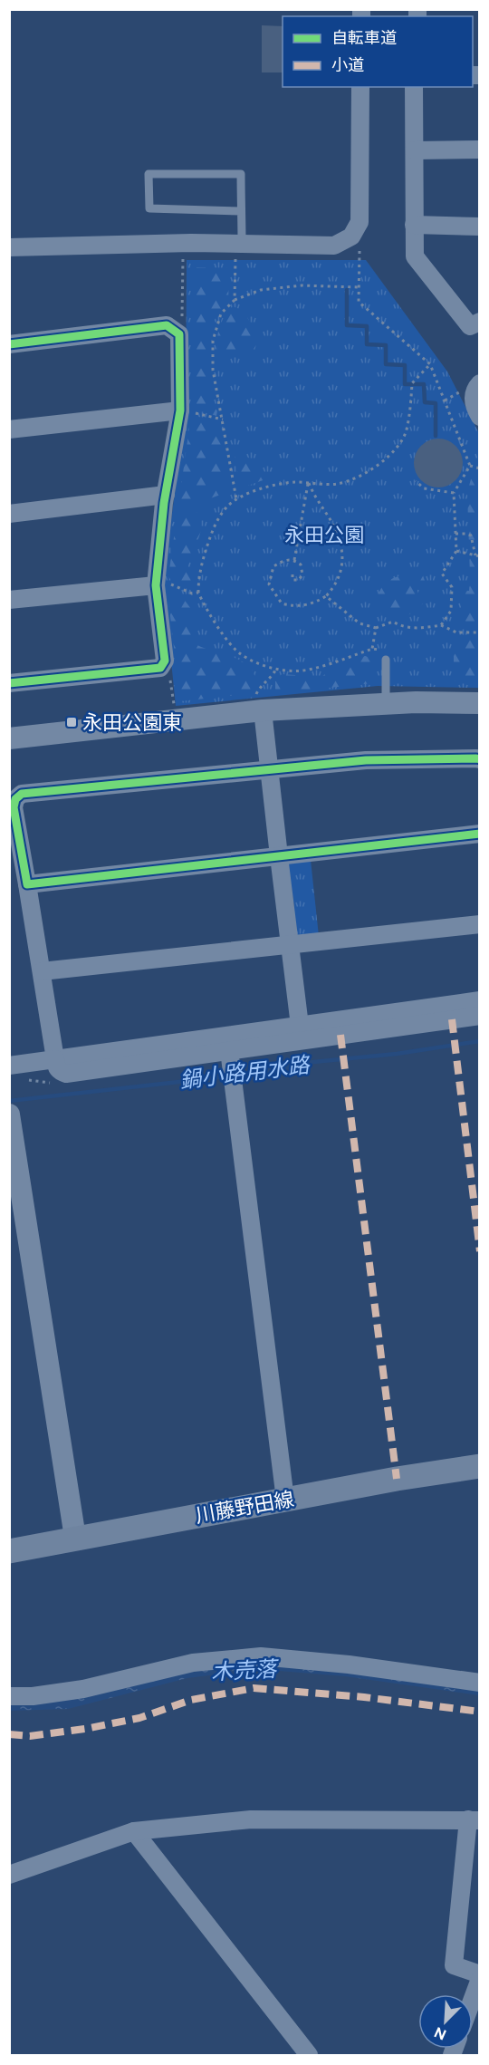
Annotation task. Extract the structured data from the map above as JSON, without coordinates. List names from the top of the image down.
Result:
{
  "streets": {
    "main road": ["川藤野田線"]
  },
  "water": ["鍋小路用水路", "木売落"],
  "parks": ["永田公園"],
  "places": {
    "transit": ["永田公園東"]
  },
  "legend": ["自転車道", "小道"],
  "north": "bottom left"
}
